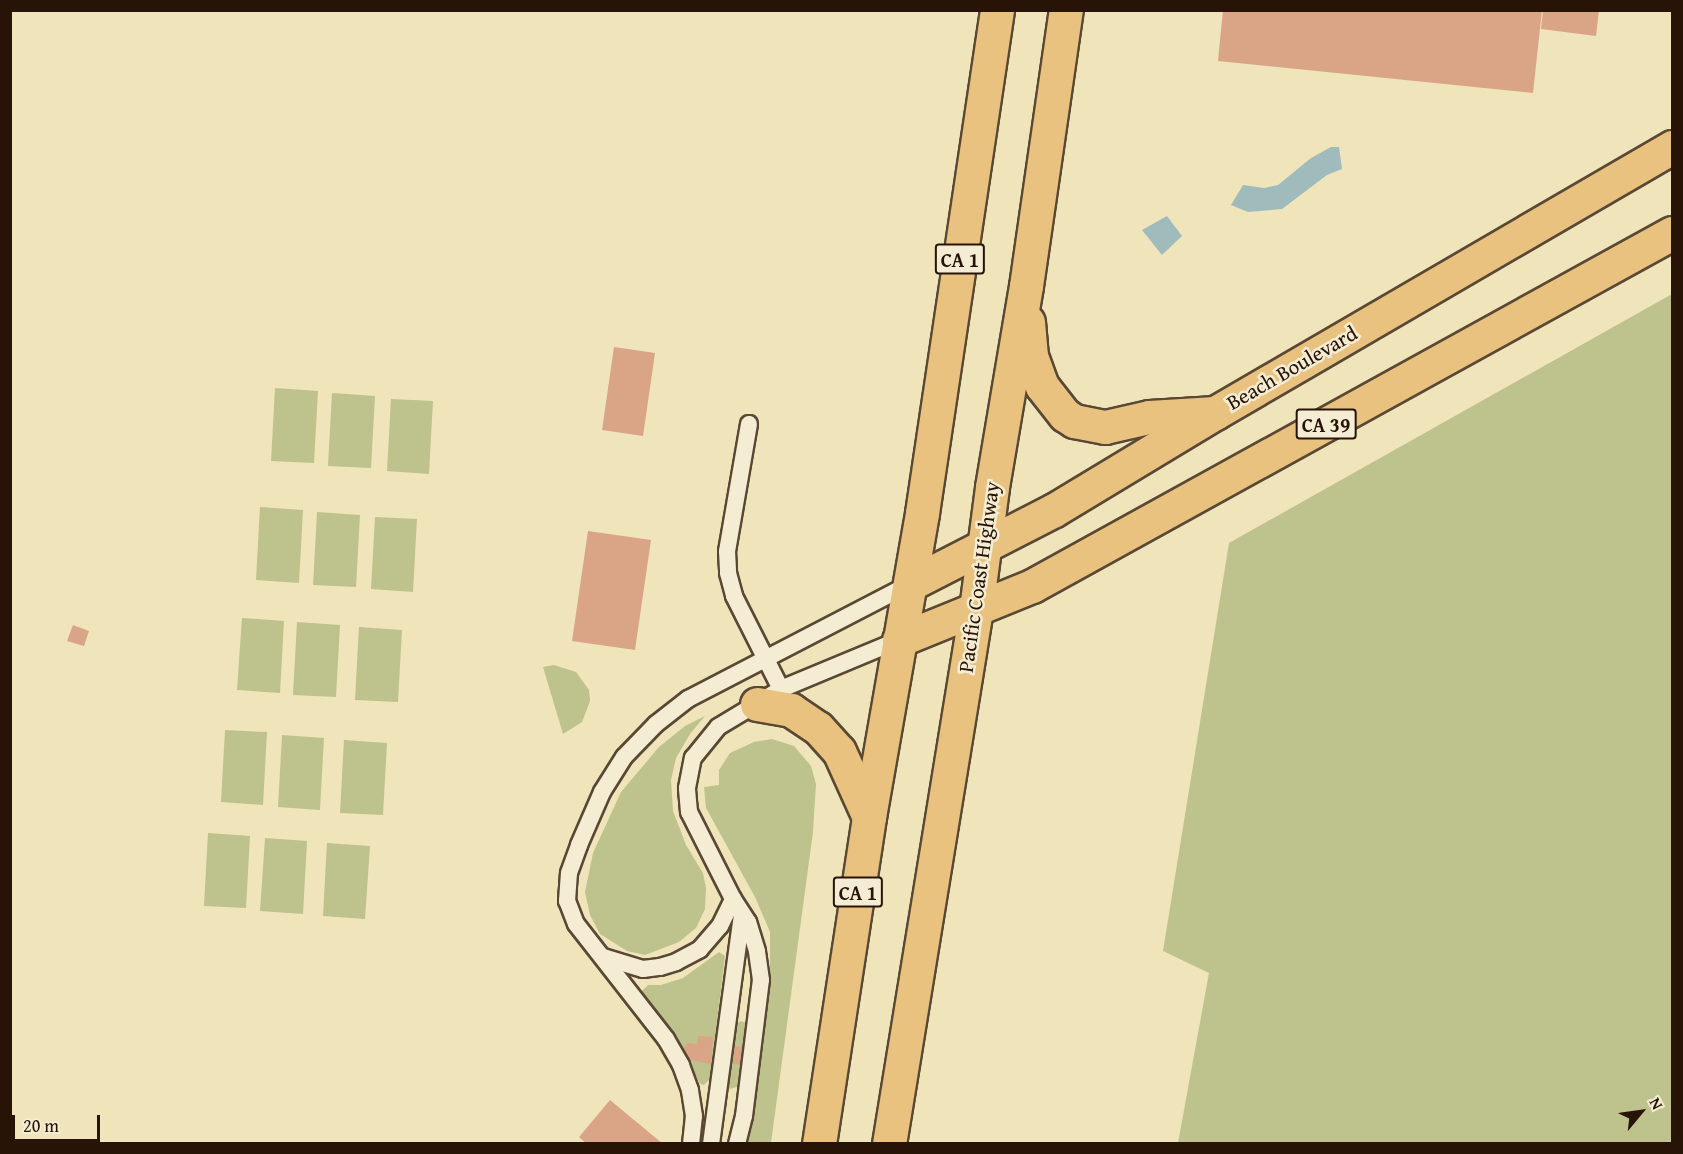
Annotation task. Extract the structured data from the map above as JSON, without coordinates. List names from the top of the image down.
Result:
{
  "streets": {
    "main road": [
      "CA 1",
      "Beach Boulevard",
      "CA 39",
      "Pacific Coast Highway"
    ]
  },
  "crossings": [
    ["CA 1", "Beach Boulevard"],
    ["CA 1", "CA 39"],
    ["Beach Boulevard", "Pacific Coast Highway"],
    ["CA 39", "Pacific Coast Highway"]
  ],
  "scale_bar": "20 m",
  "north": "top right"
}
